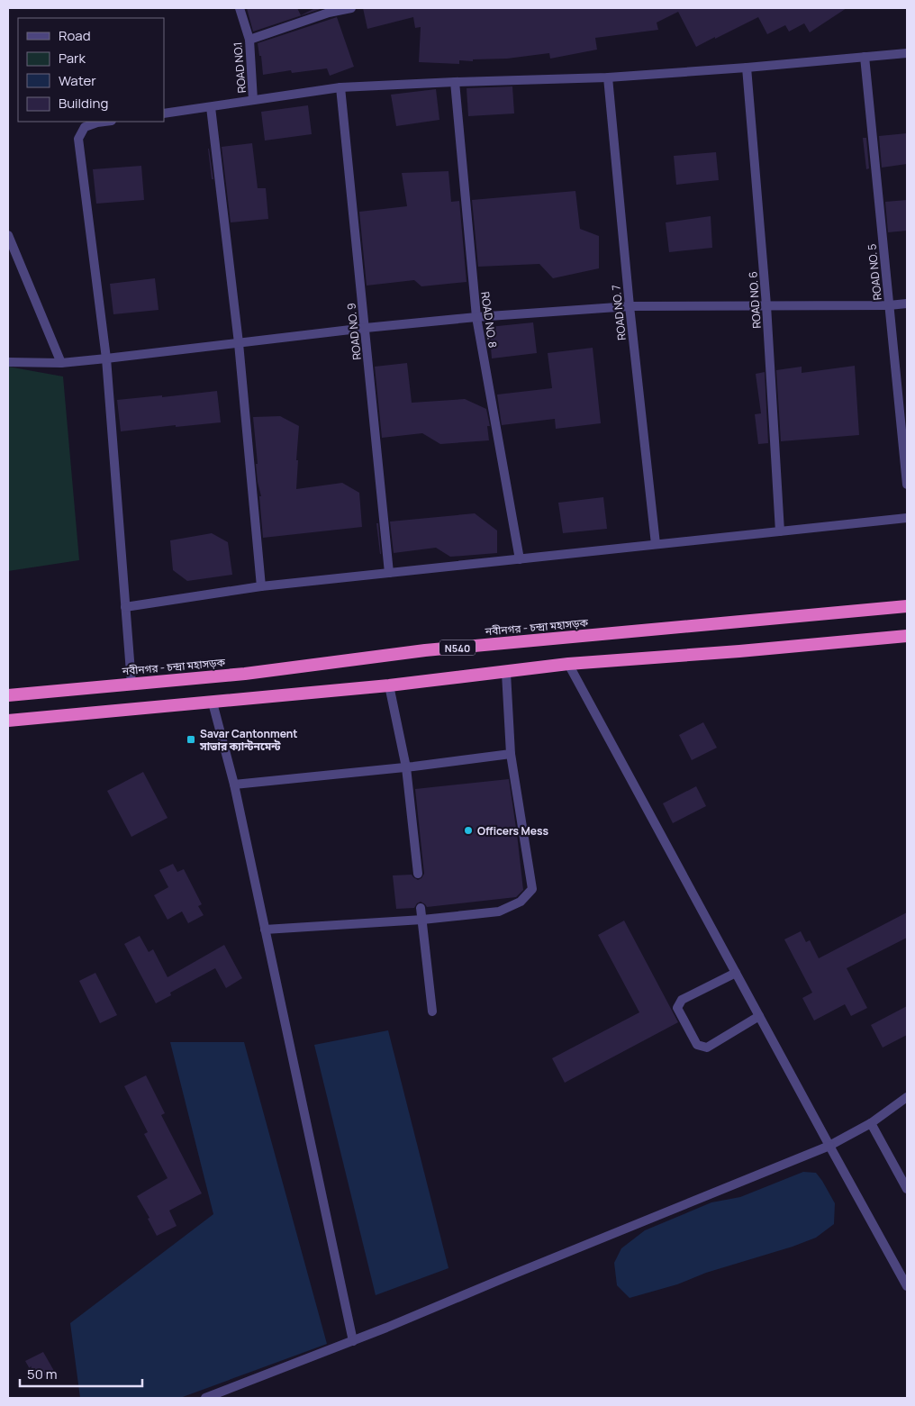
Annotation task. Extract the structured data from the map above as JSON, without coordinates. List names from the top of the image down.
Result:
{
  "streets": {
    "highway": ["নবীনগর - চন্দ্রা মহাসড়ক", "N540"],
    "street": [
      "ROAD NO.1",
      "ROAD NO. 5",
      "ROAD NO. 6",
      "ROAD NO. 7",
      "ROAD NO. 8",
      "ROAD NO. 9"
    ]
  },
  "places": {
    "transit": ["Savar Cantonment সাভার ক্যান্টনমেন্ট"],
    "other": ["Officers Mess"]
  },
  "legend": [
    "Road",
    "Park",
    "Water",
    "Building"
  ],
  "scale_bar": "50 m"
}
